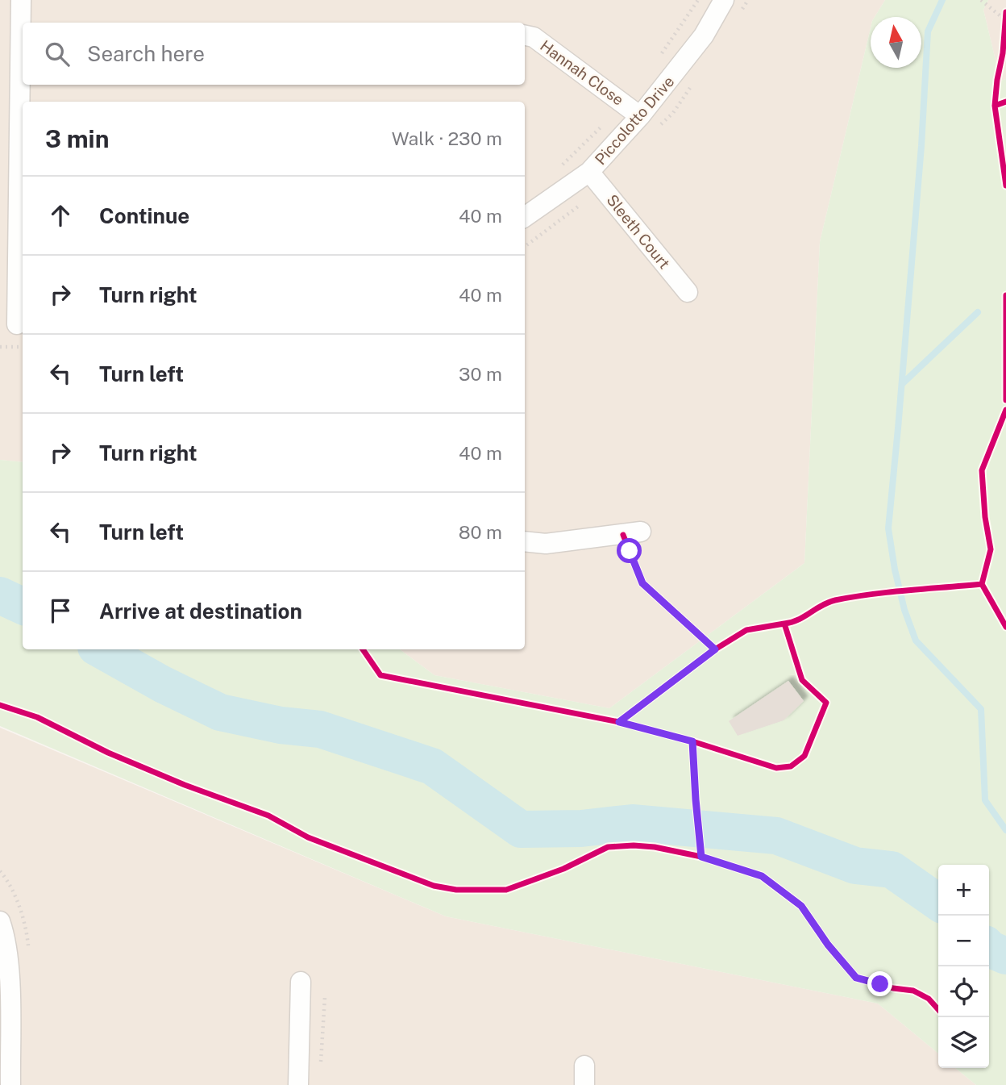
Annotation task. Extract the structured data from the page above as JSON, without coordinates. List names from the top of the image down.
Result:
{
  "streets": {
    "street": ["Hannah Close", "Piccolotto Drive", "Sleeth Court"]
  },
  "crossings": [
    ["Hannah Close", "Piccolotto Drive"],
    ["Piccolotto Drive", "Sleeth Court"]
  ],
  "north": "top",
  "page": {
    "search": "Search here",
    "heading": ["3 min", "Walk · 230 m"],
    "list": [
      ["Continue", "40 m"],
      ["Turn right", "40 m"],
      ["Turn left", "30 m"],
      ["Turn right", "40 m"],
      ["Turn left", "80 m"],
      "Arrive at destination"
    ],
    "map_buttons": ["+", "−"]
  }
}
